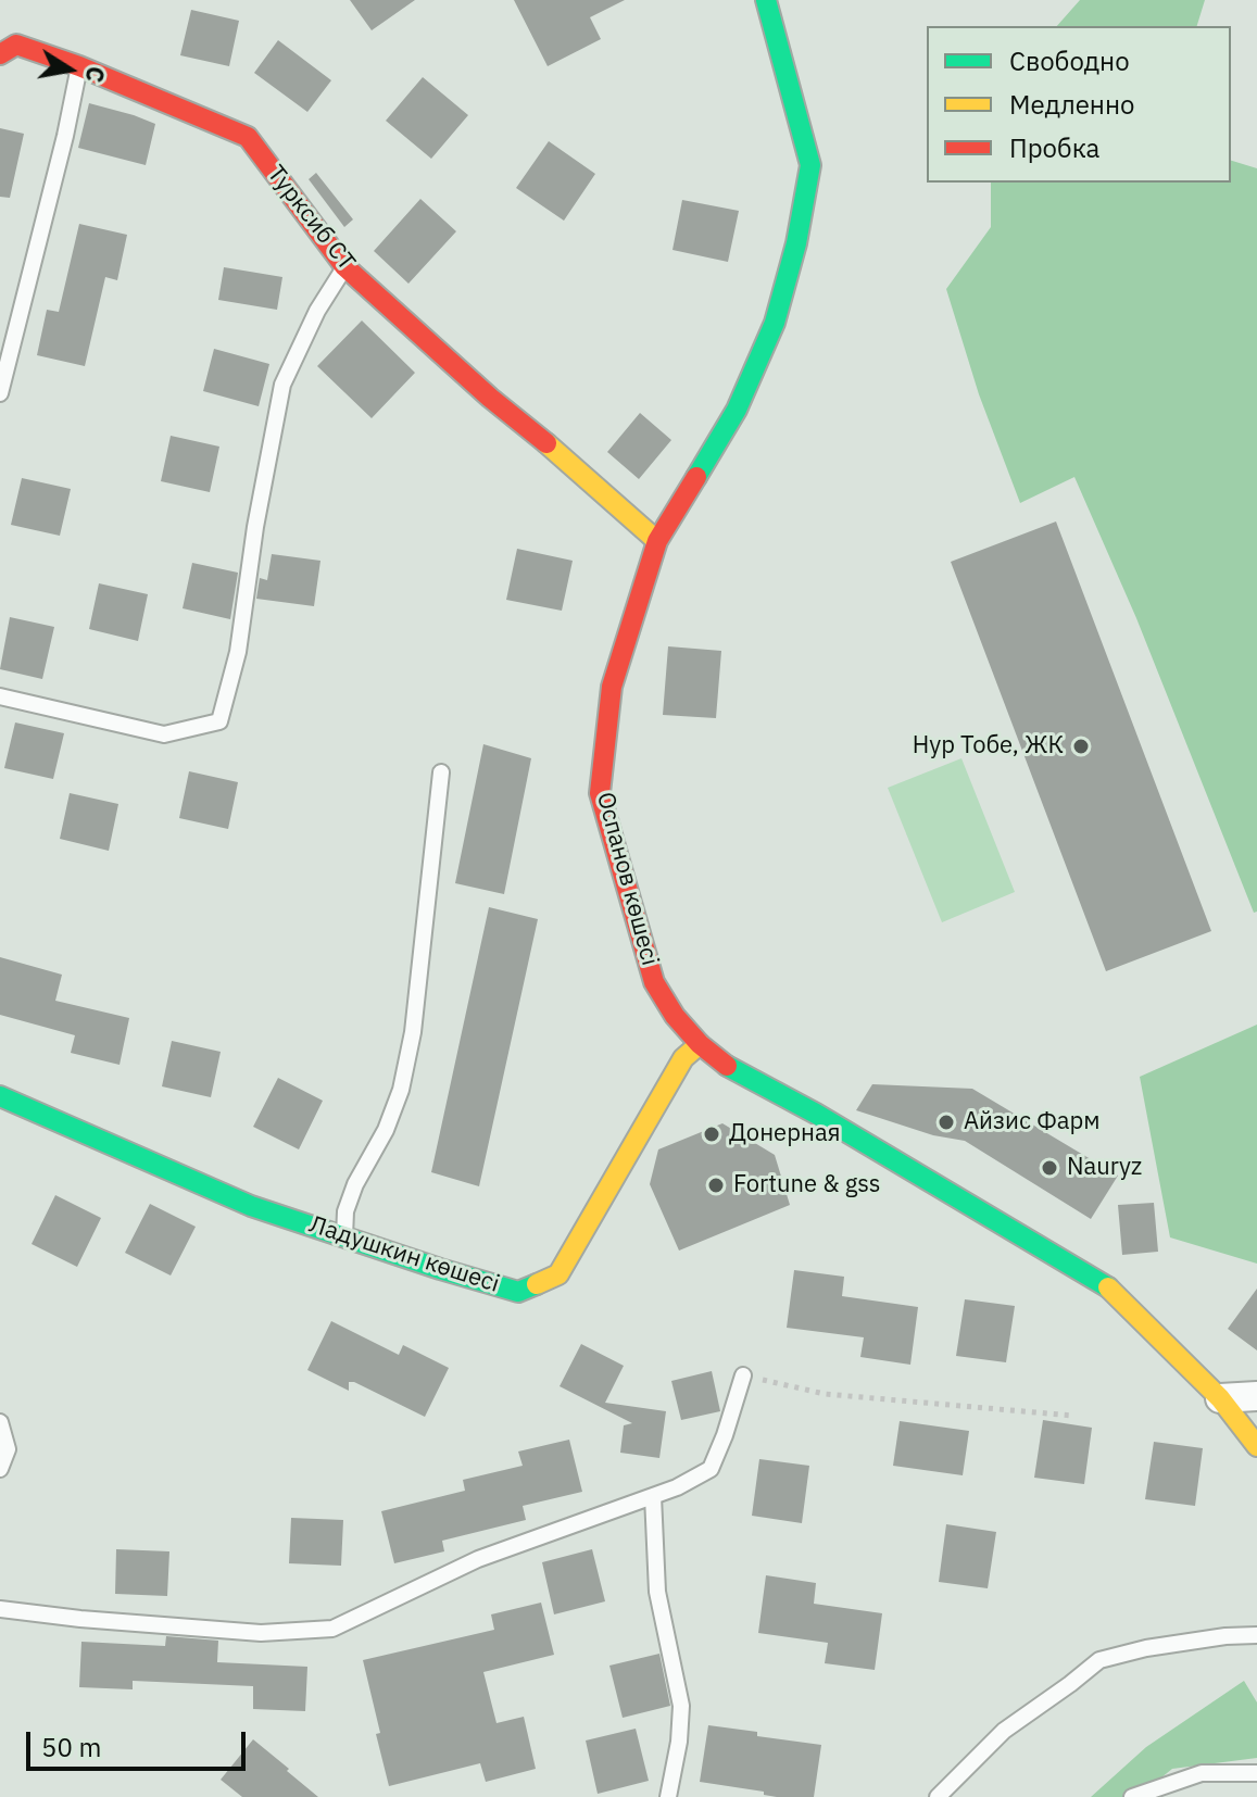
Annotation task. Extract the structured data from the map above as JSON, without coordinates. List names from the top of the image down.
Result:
{
  "streets": {
    "street": ["Турксиб СТ", "Оспанов көшесі", "Ладушкин көшесі"]
  },
  "crossings": [
    ["Турксиб СТ", "Оспанов көшесі"],
    ["Оспанов көшесі", "Ладушкин көшесі"]
  ],
  "places": [
    "Нур Тобе, ЖК",
    "Айзис Фарм",
    "Донерная",
    "Nauryz",
    "Fortune & gss"
  ],
  "legend": ["Свободно", "Медленно", "Пробка"],
  "scale_bar": "50 m",
  "north": "right"
}
